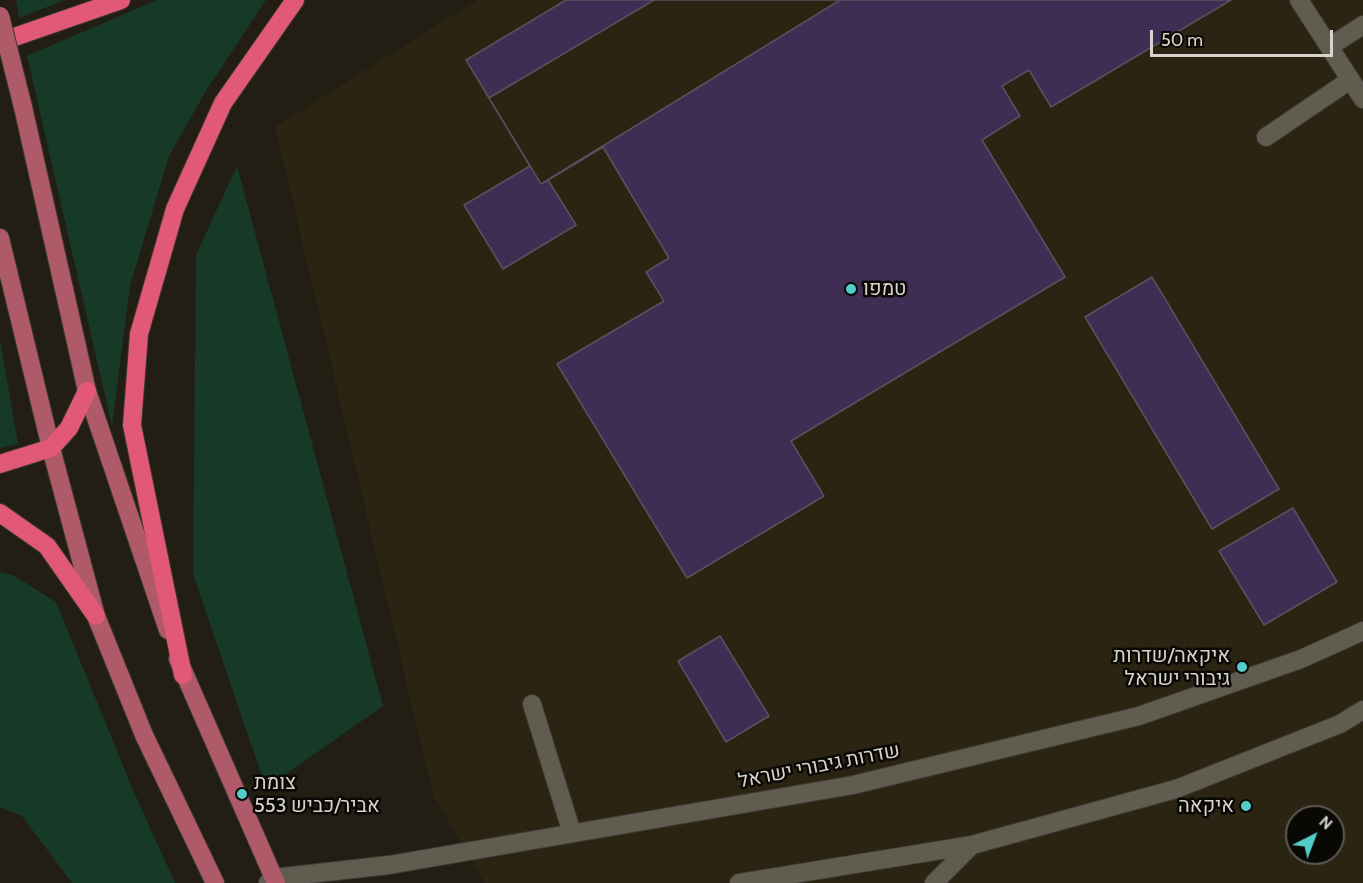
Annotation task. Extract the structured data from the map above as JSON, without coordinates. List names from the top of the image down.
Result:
{
  "streets": {
    "street": ["שדרות גיבורי ישראל"]
  },
  "places": [
    "טמפו",
    "איקאה/שדרות גיבורי ישראל",
    "צומת אביר/כביש 553",
    "איקאה"
  ],
  "scale_bar": "50 m",
  "north": "top right"
}
